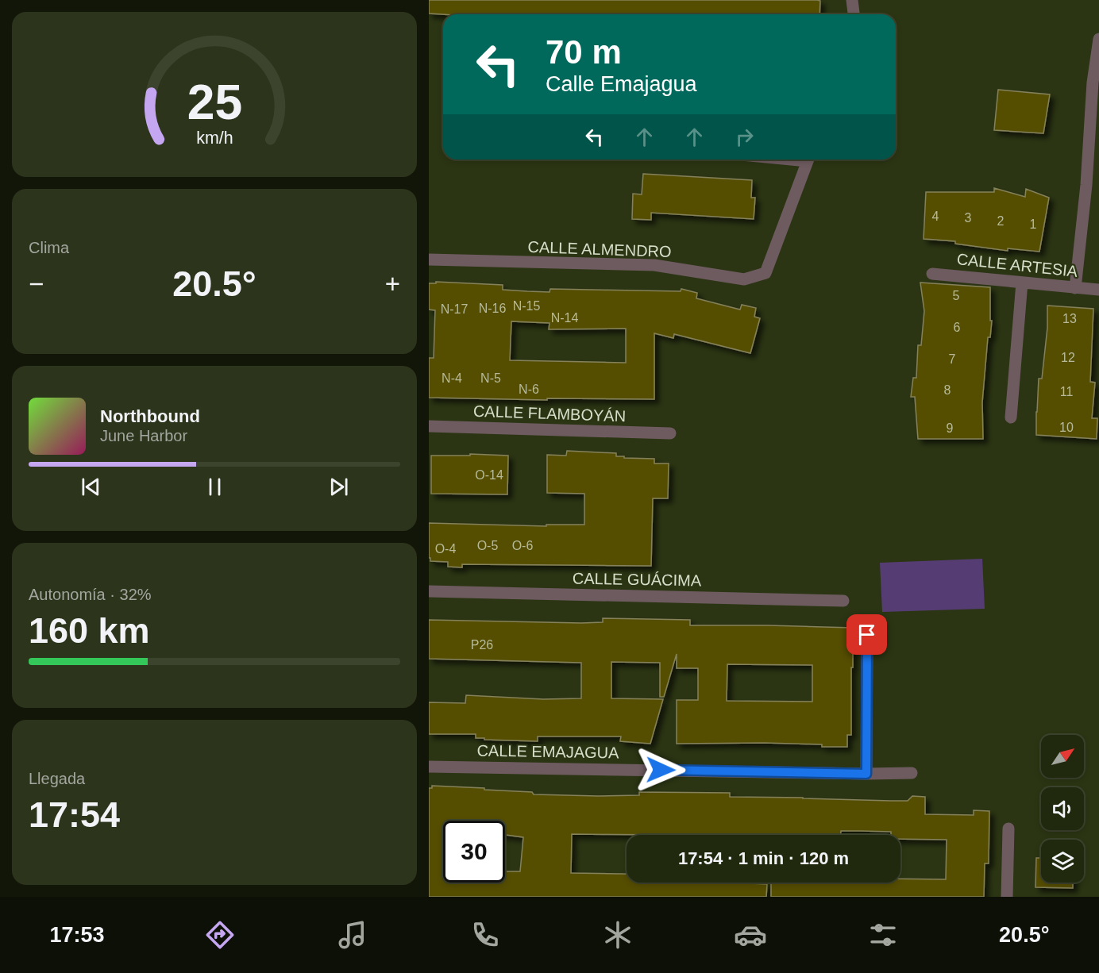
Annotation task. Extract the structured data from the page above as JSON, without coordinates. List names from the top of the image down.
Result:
{
  "streets": {
    "street": [
      "CALLE ALMENDRO",
      "CALLE ARTESIA",
      "CALLE FLAMBOYÁN",
      "CALLE GUÁCIMA",
      "CALLE EMAJAGUA"
    ]
  },
  "house_numbers": [
    "4",
    "3",
    "2",
    "1",
    "5",
    "N-15",
    "N-16",
    "N-17",
    "N-14",
    "13",
    "6",
    "12",
    "7",
    "N-4",
    "N-5",
    "N-6",
    "8",
    "11",
    "10",
    "9",
    "O-14",
    "O-5",
    "O-6",
    "O-4",
    "P26"
  ],
  "north": "top right",
  "page": {
    "turn": ["70 m", "Calle Emajagua"],
    "tile": [
      "Clima",
      ["Autonomía · 32%", "160 km"],
      ["Llegada", "17:54"]
    ],
    "heat": ["−", "20.5°", "+"],
    "song": ["Northbound", "June Harbor"],
    "limit": "30",
    "trip": "17:54 · 1 min · 120 m",
    "tabs": ["17:53", "20.5°"],
    "gauge": ["25", "km/h"]
  }
}
